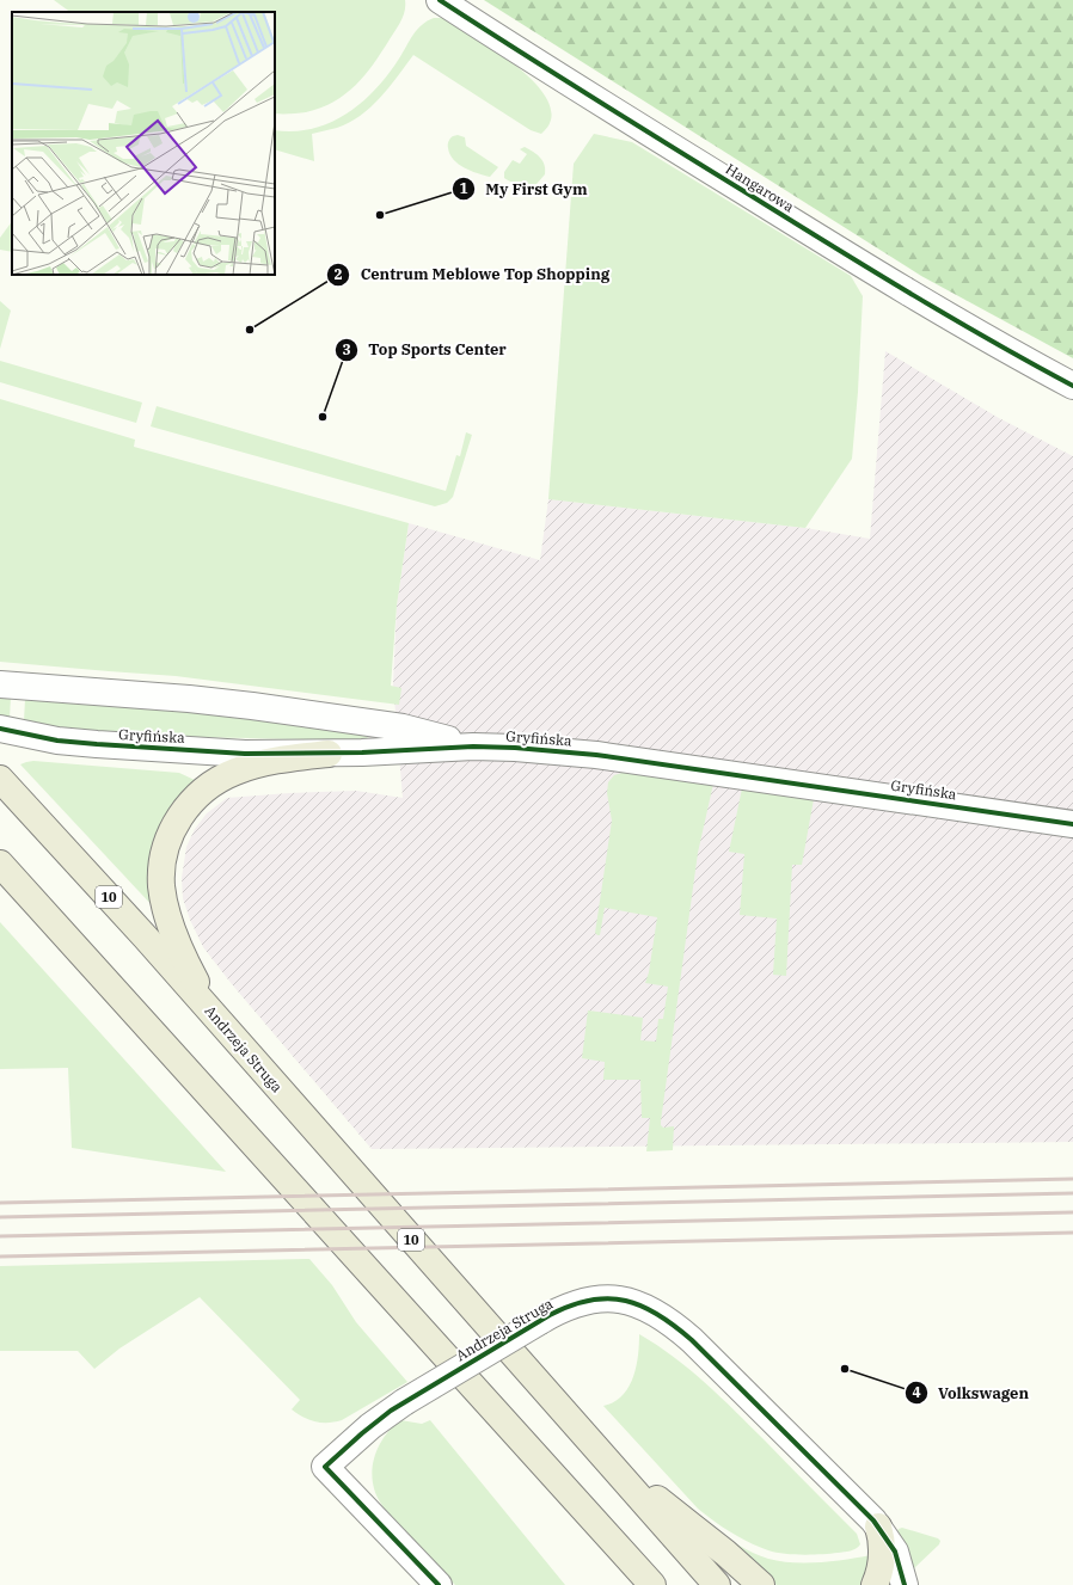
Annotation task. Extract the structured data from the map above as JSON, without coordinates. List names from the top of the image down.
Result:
{
  "streets": {
    "main road": ["10", "Andrzeja Struga"],
    "street": ["Hangarowa", "Gryfińska"]
  },
  "places": [
    "My First Gym",
    "Centrum Meblowe Top Shopping",
    "Top Sports Center",
    "Volkswagen"
  ]
}
